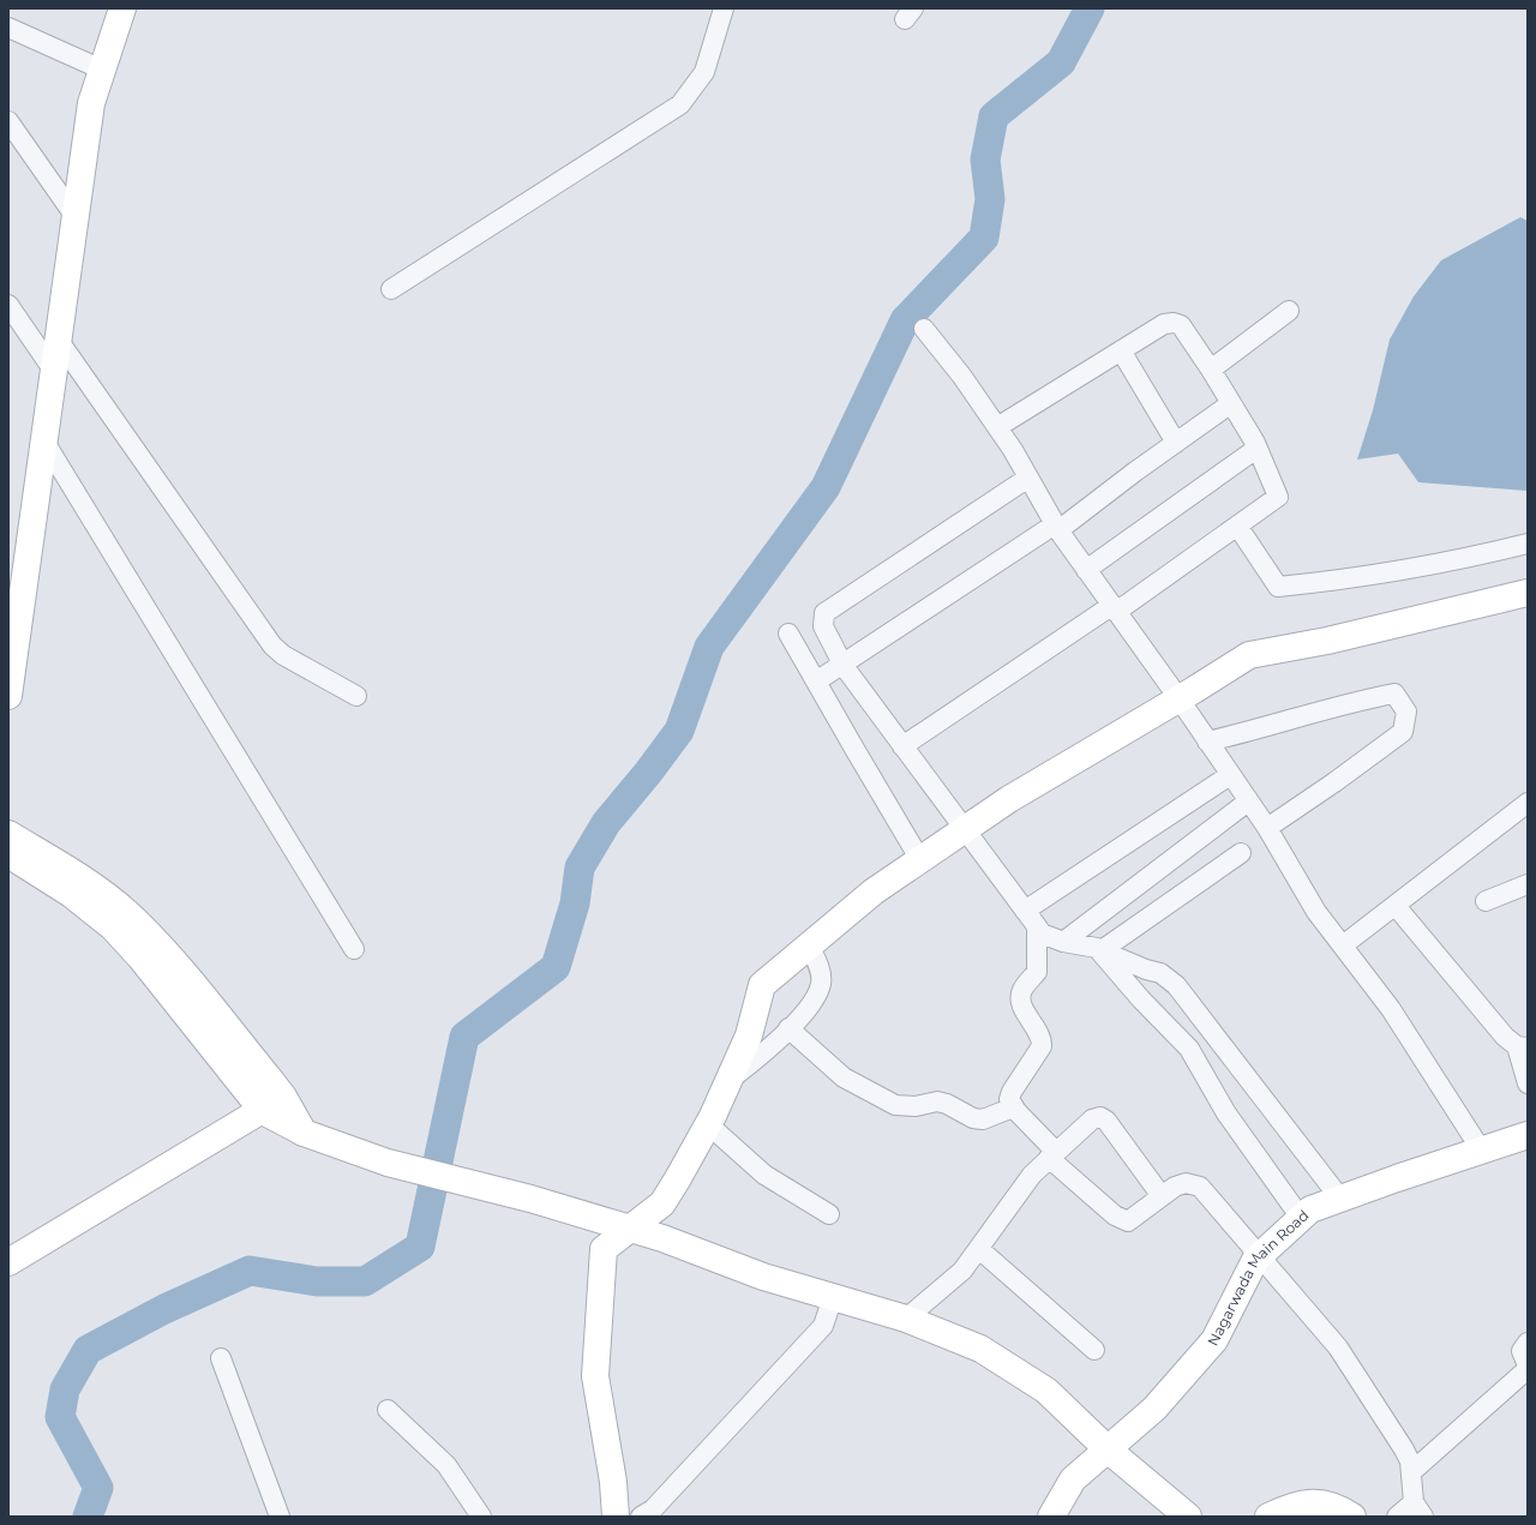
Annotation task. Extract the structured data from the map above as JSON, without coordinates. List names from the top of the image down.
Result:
{
  "streets": {
    "street": ["Nagarwada Main Road"]
  }
}
